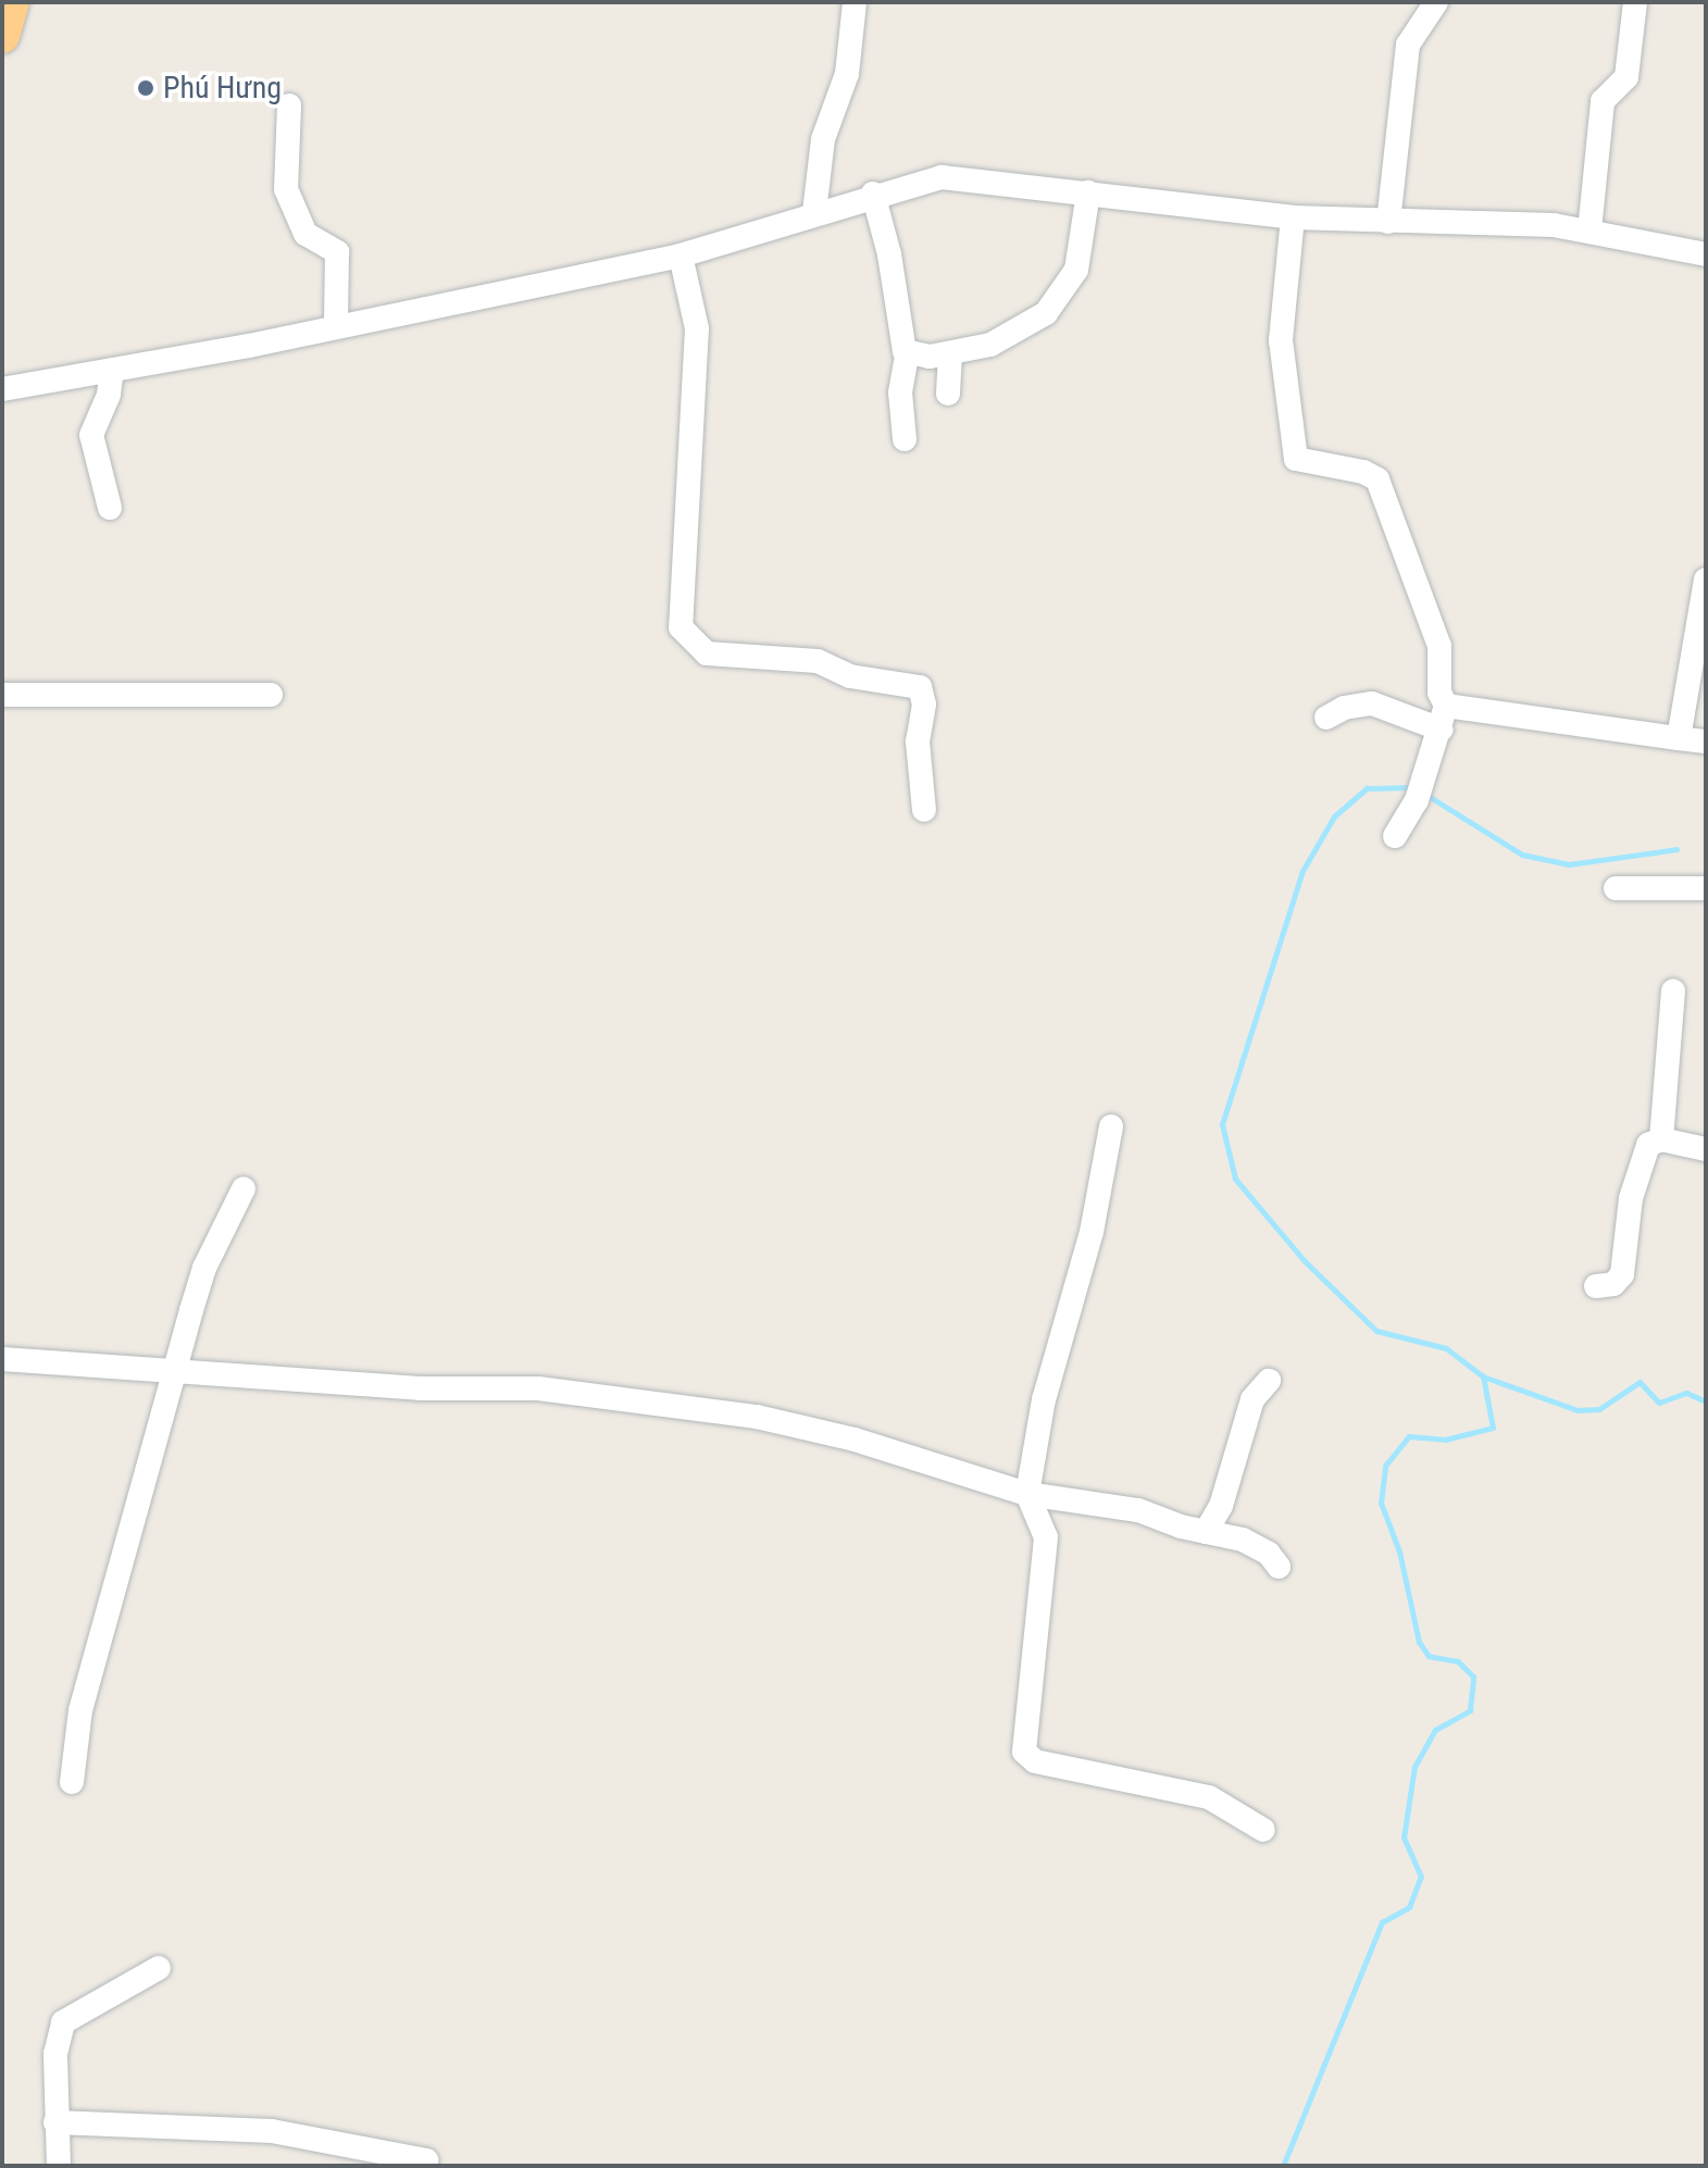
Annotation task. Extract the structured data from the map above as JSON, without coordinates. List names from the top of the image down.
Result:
{
  "places": ["Phú Hưng"]
}
